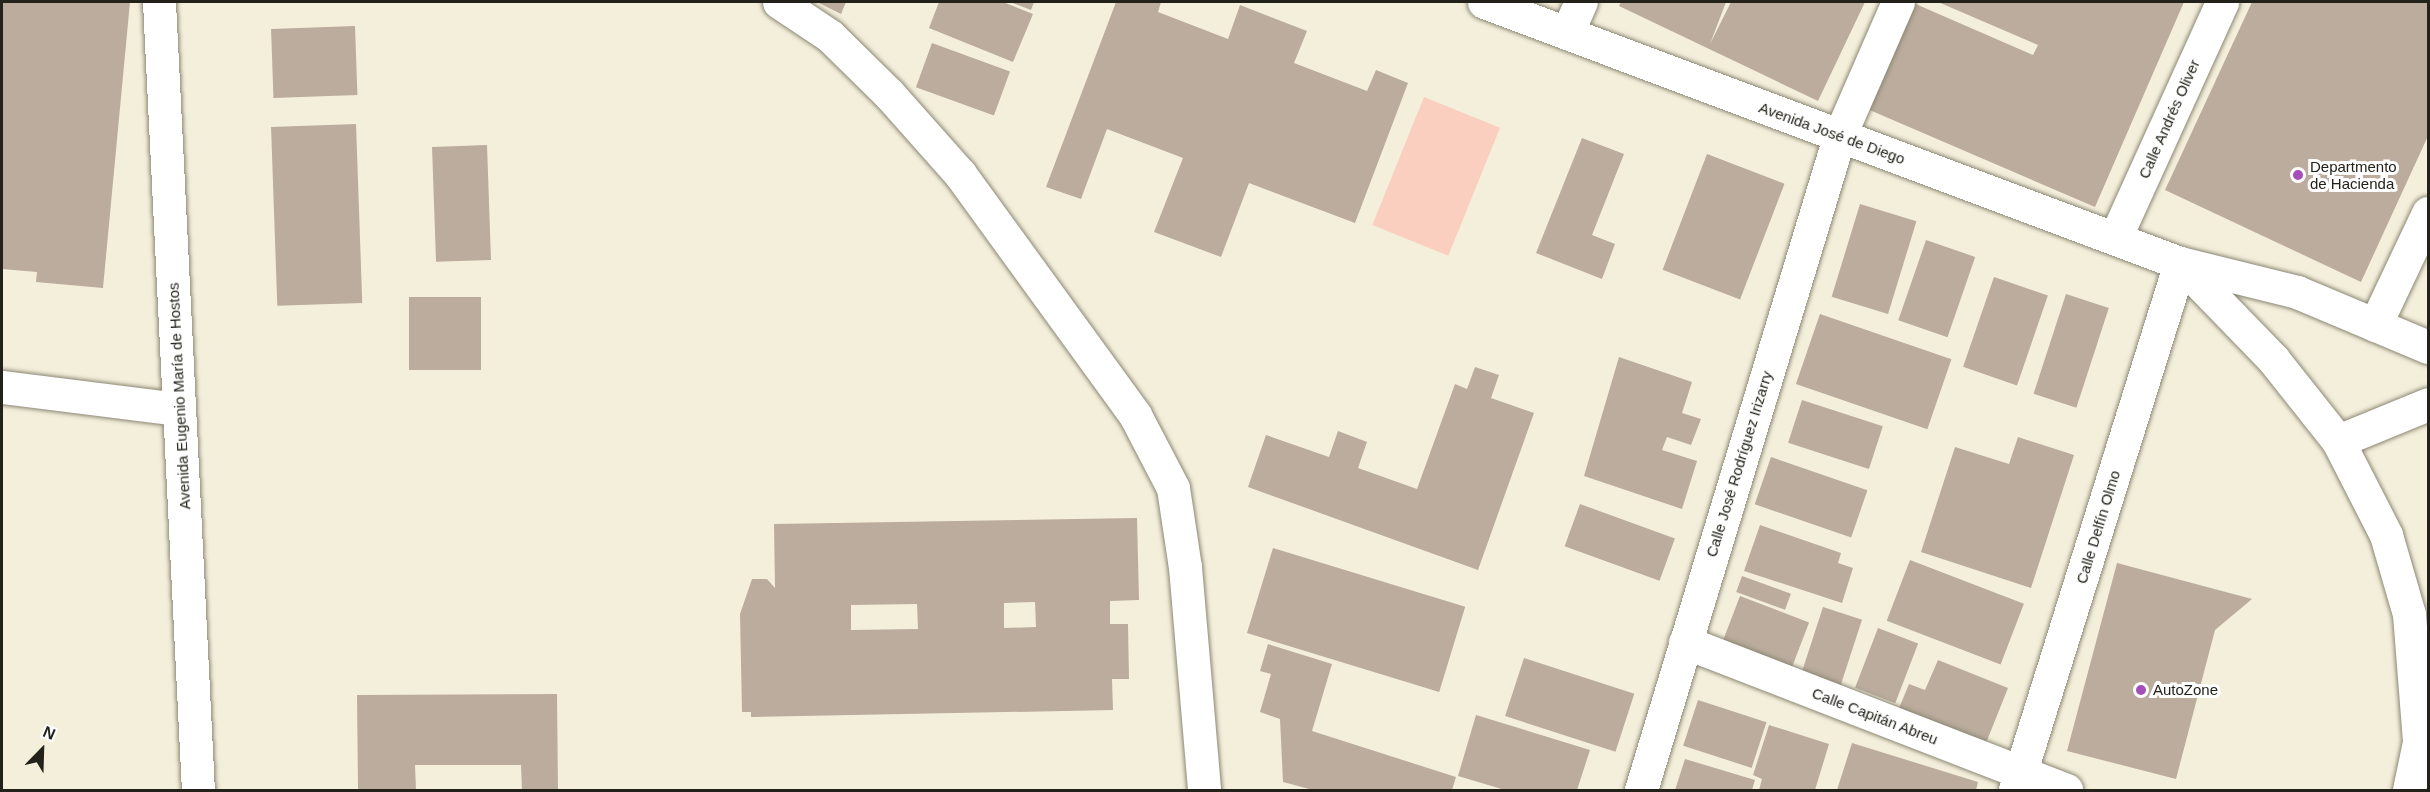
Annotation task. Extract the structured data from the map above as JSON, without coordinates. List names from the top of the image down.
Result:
{
  "streets": {
    "street": [
      "Calle Andrés Oliver",
      "Avenida José de Diego",
      "Avenida Eugenio María de Hostos",
      "Calle José Rodríguez Irizarry",
      "Calle Delfín Olmo",
      "Calle Capitán Abreu"
    ]
  },
  "crossings": [
    ["Calle Andrés Oliver", "Avenida José de Diego"],
    ["Avenida José de Diego", "Calle José Rodríguez Irizarry"],
    ["Avenida José de Diego", "Calle Delfín Olmo"],
    ["Calle José Rodríguez Irizarry", "Calle Capitán Abreu"],
    ["Calle Delfín Olmo", "Calle Capitán Abreu"]
  ],
  "places": ["Departmento de Hacienda", "AutoZone"],
  "north": "top right"
}
